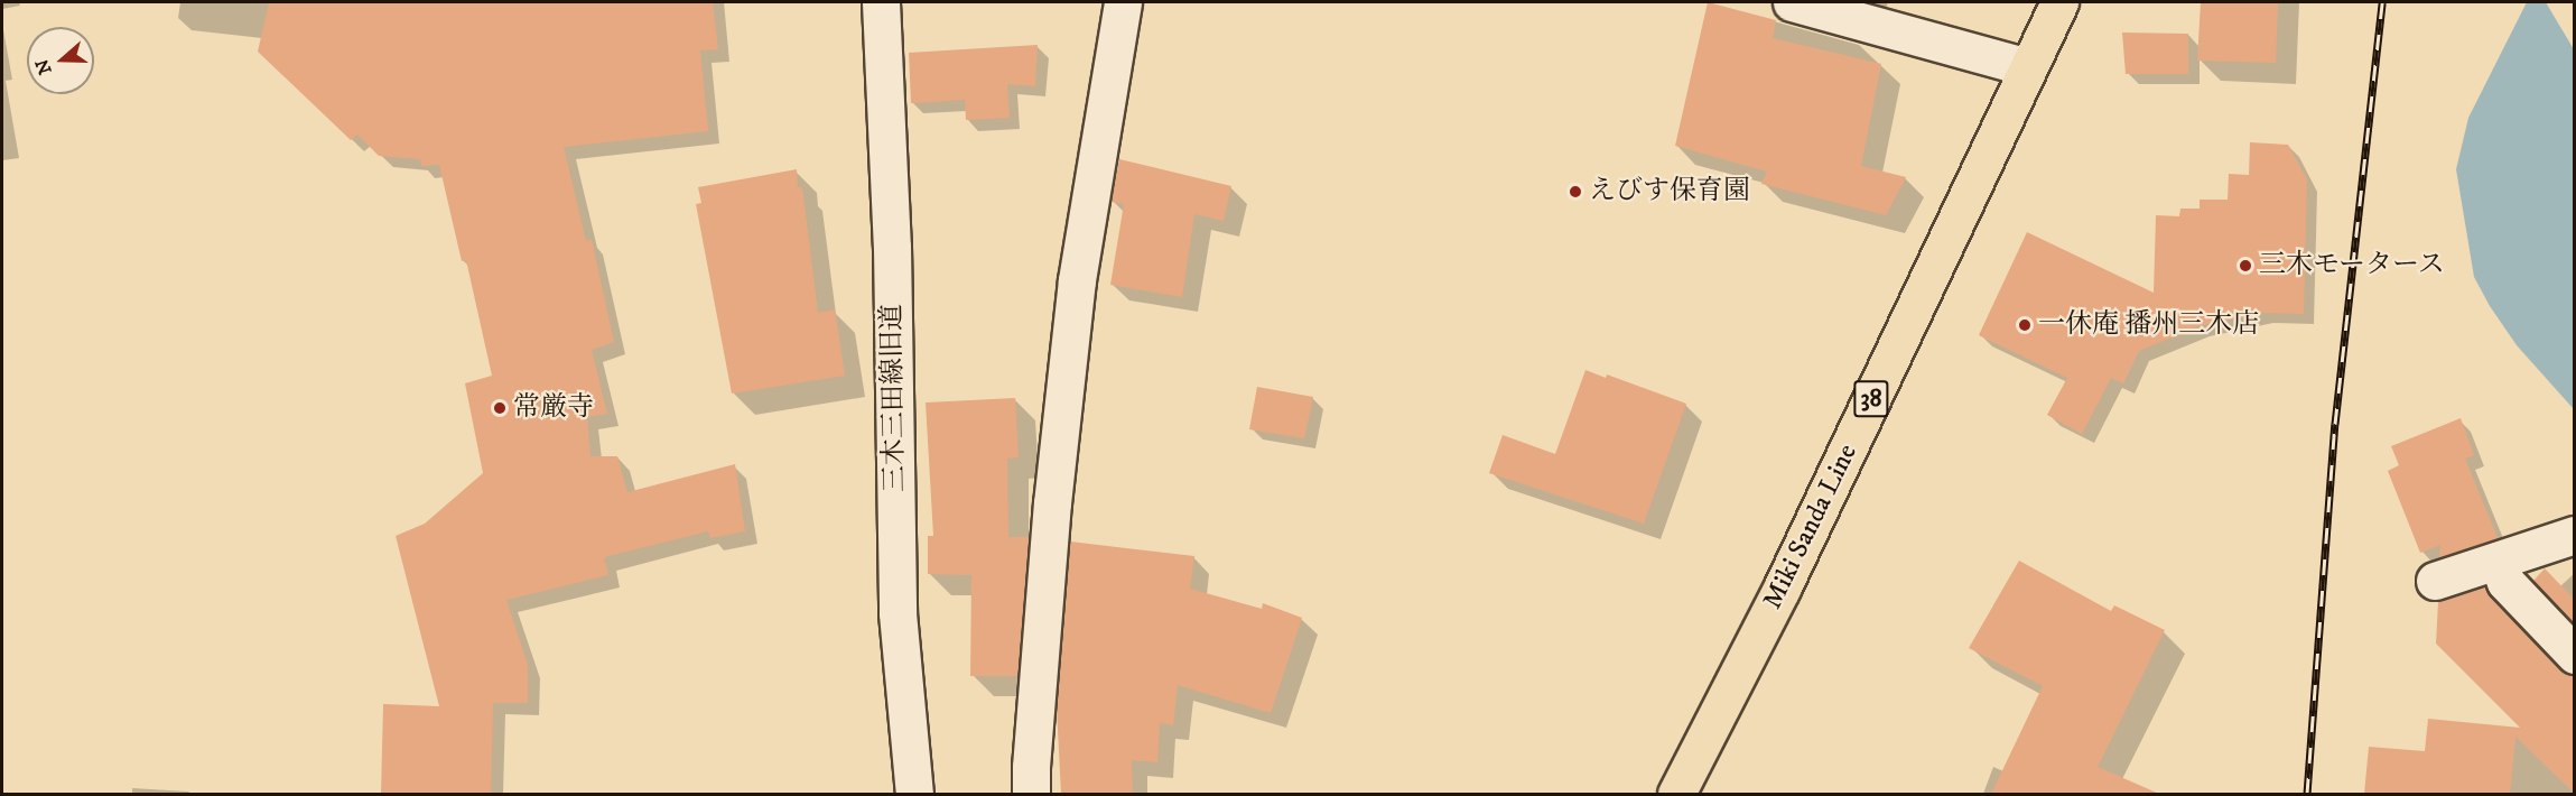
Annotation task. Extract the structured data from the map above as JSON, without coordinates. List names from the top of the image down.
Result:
{
  "streets": {
    "main road": ["38", "Miki Sanda Line"],
    "street": ["三木三田線旧道"]
  },
  "places": [
    "えびす保育園",
    "三木モータース",
    "一休庵 播州三木店",
    "常厳寺"
  ],
  "north": "left"
}
